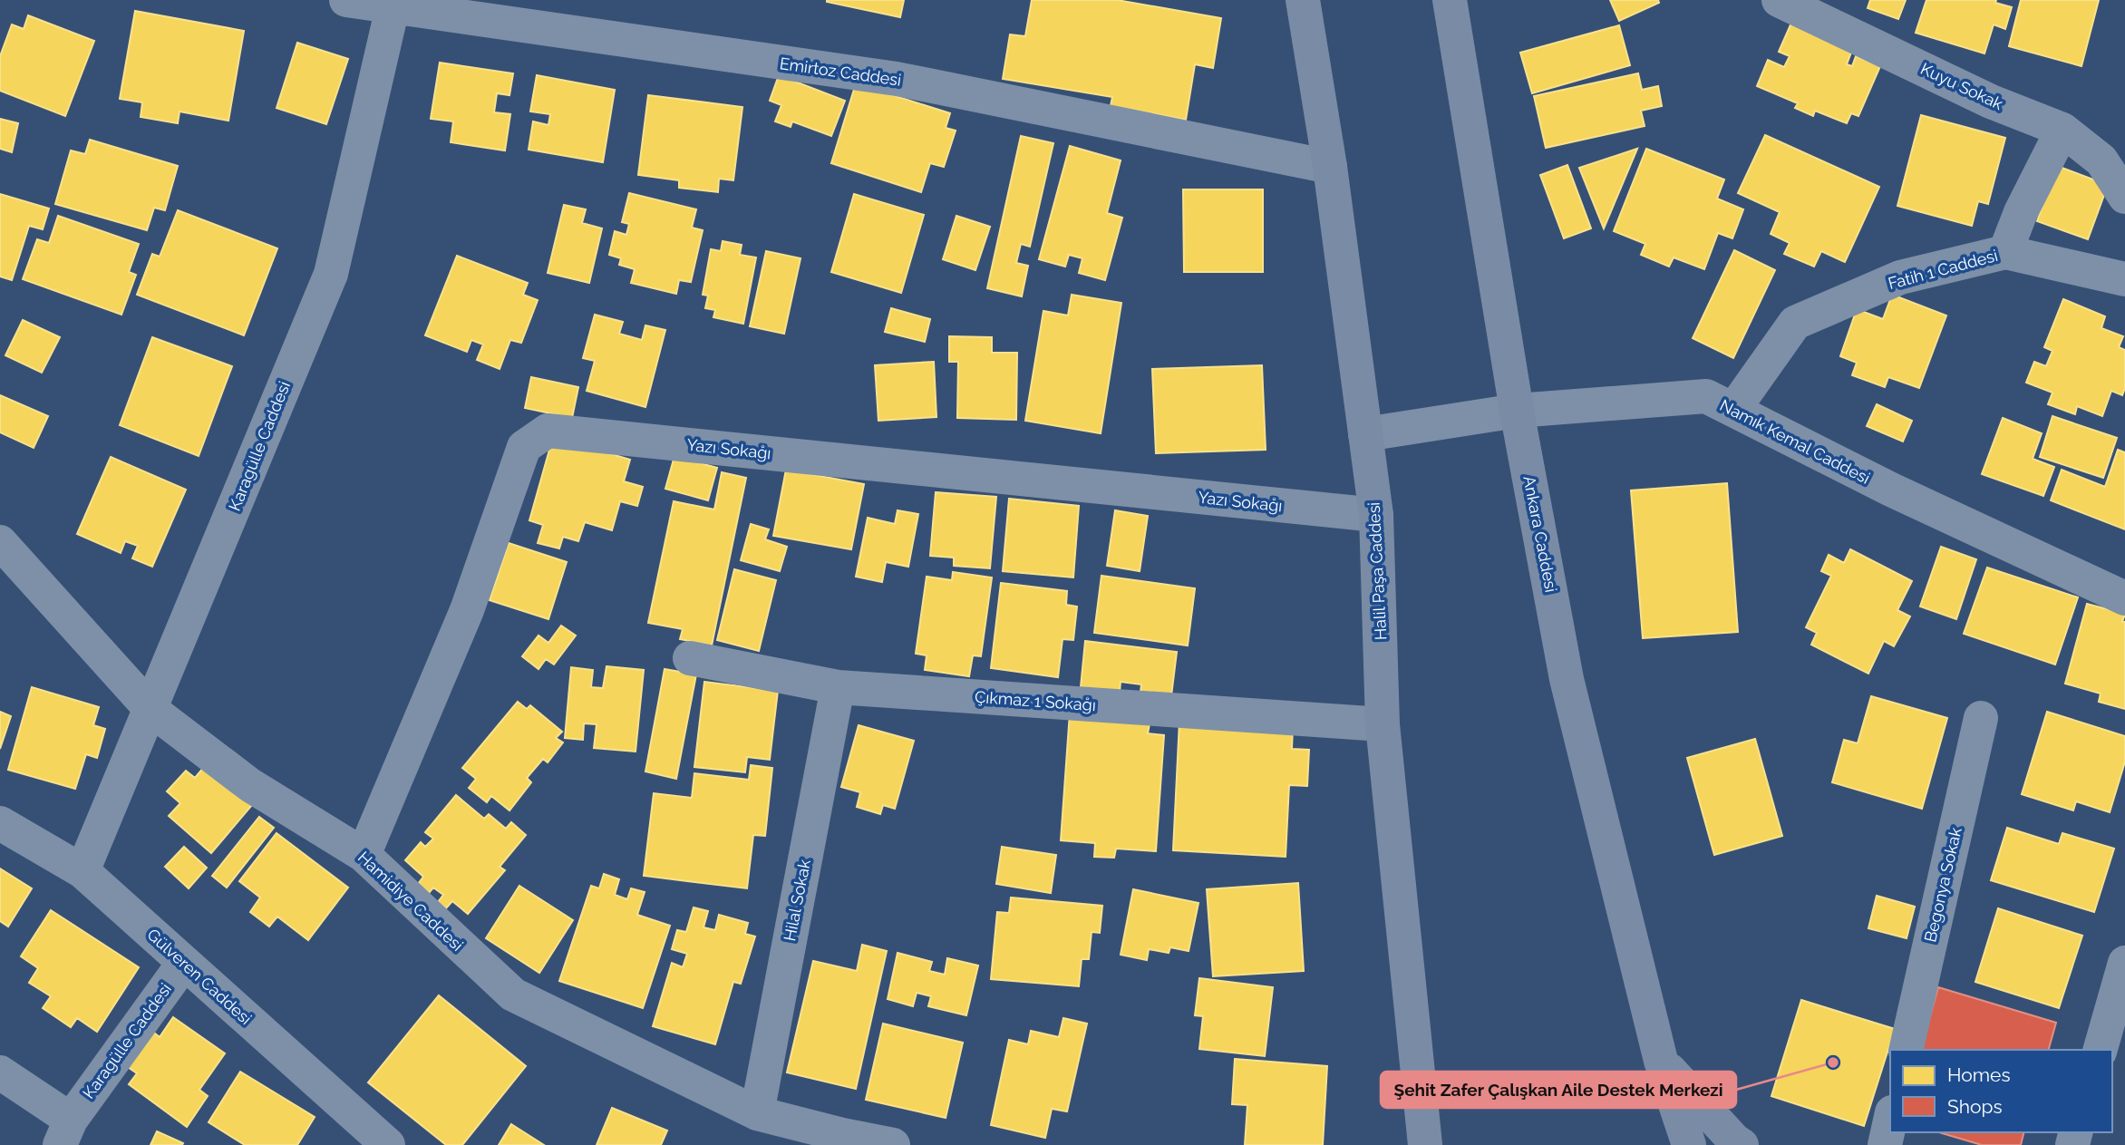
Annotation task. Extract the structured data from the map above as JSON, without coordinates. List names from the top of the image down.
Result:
{
  "streets": {
    "street": [
      "Emirtoz Caddesi",
      "Kuyu Sokak",
      "Fatih 1 Caddesi",
      "Namık Kemal Caddesi",
      "Karagülle Caddesi",
      "Yazı Sokağı",
      "Ankara Caddesi",
      "Halil Paşa Caddesi",
      "Çıkmaz 1 Sokağı",
      "Begonya Sokak",
      "Hilal Sokak",
      "Hamidiye Caddesi",
      "Gülveren Caddesi"
    ]
  },
  "crossings": [
    ["Emirtoz Caddesi", "Karagülle Caddesi"],
    ["Emirtoz Caddesi", "Halil Paşa Caddesi"],
    ["Fatih 1 Caddesi", "Namık Kemal Caddesi"],
    ["Namık Kemal Caddesi", "Ankara Caddesi"],
    ["Namık Kemal Caddesi", "Halil Paşa Caddesi"],
    ["Karagülle Caddesi", "Hamidiye Caddesi"],
    ["Karagülle Caddesi", "Gülveren Caddesi"],
    ["Yazı Sokağı", "Halil Paşa Caddesi"],
    ["Yazı Sokağı", "Hamidiye Caddesi"],
    ["Halil Paşa Caddesi", "Çıkmaz 1 Sokağı"],
    ["Çıkmaz 1 Sokağı", "Hilal Sokak"],
    ["Hilal Sokak", "Hamidiye Caddesi"]
  ],
  "places": ["Şehit Zafer Çalışkan Aile Destek Merkezi"],
  "legend": ["Homes", "Shops"]
}
